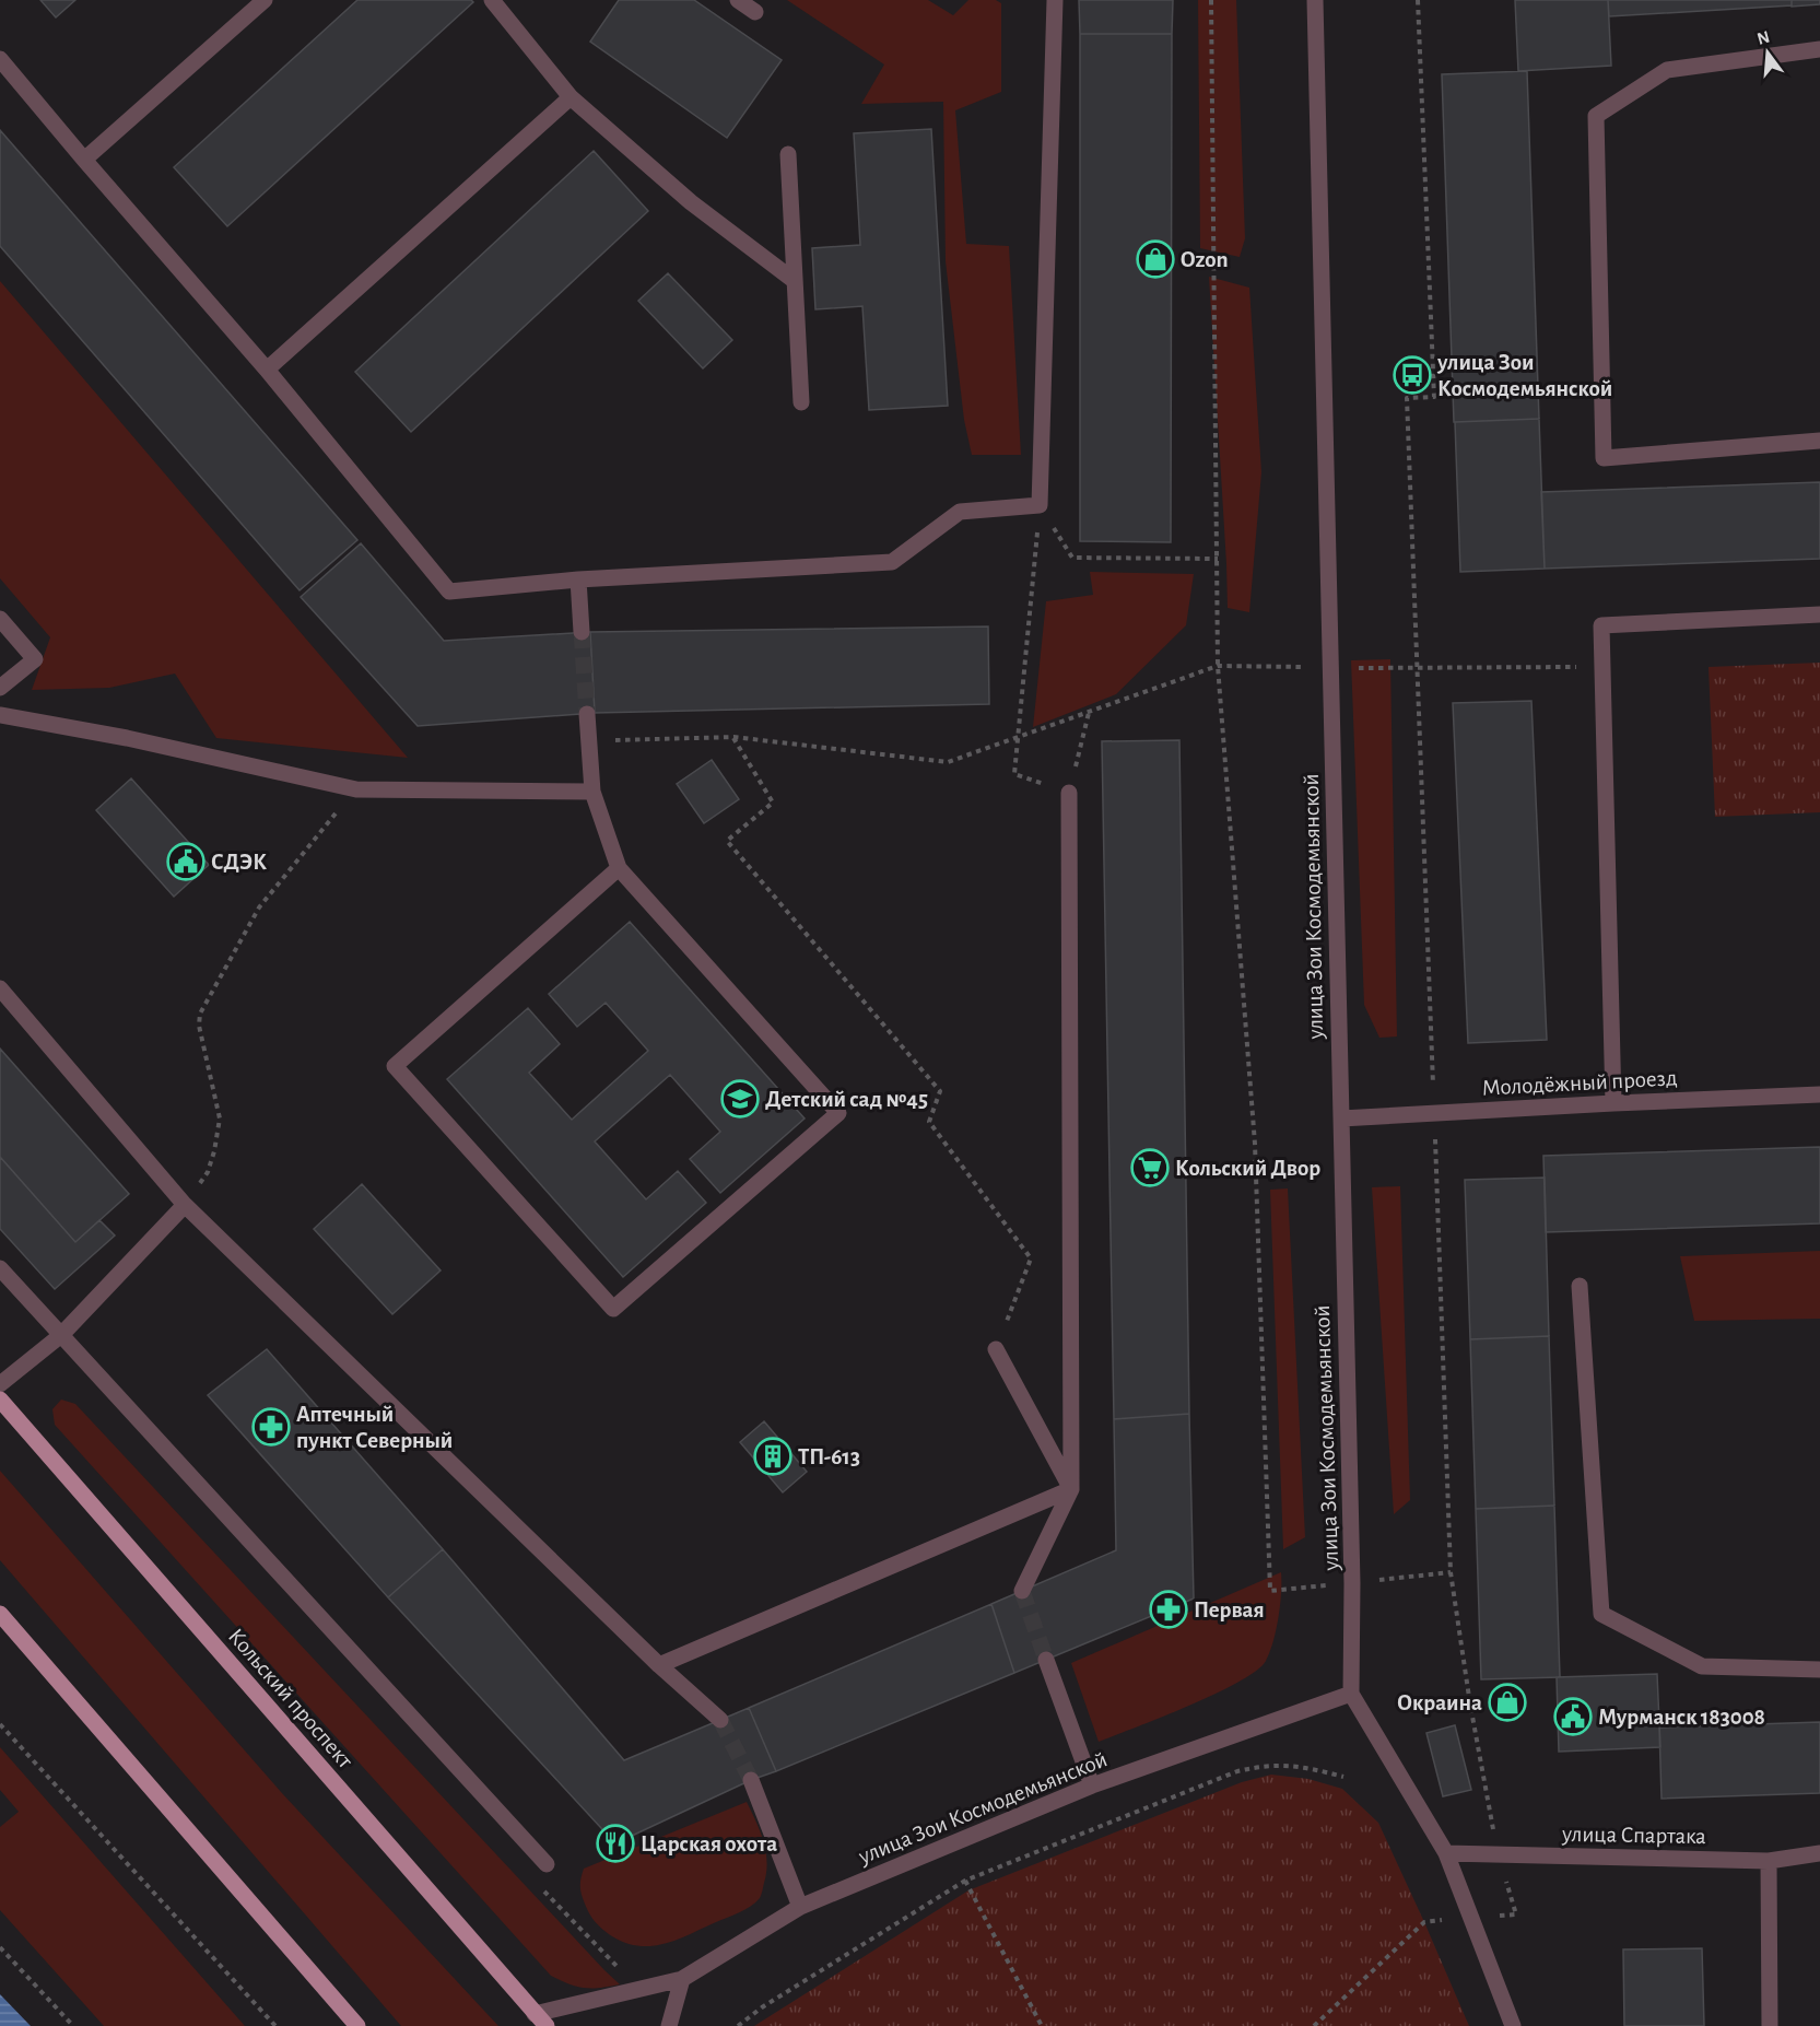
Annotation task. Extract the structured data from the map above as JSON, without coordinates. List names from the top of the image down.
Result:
{
  "streets": {
    "main road": ["Кольский проспект"],
    "street": ["улица Зои Космодемьянской", "Молодёжный проезд", "улица Спартака"]
  },
  "crossings": [
    ["улица Зои Космодемьянской", "Молодёжный проезд"],
    ["улица Зои Космодемьянской", "Кольский проспект"]
  ],
  "places": {
    "shop": ["Ozon", "Окраина"],
    "bus stop": ["улица Зои Космодемьянской"],
    "public building": ["СДЭК", "Мурманск 183008"],
    "school or university": ["Детский сад №45"],
    "supermarket": ["Кольский Двор"],
    "pharmacy": ["Аптечный пункт Северный", "Первая"],
    "building": ["ТП-613"],
    "restaurant": ["Царская охота"]
  },
  "north": "top"
}
